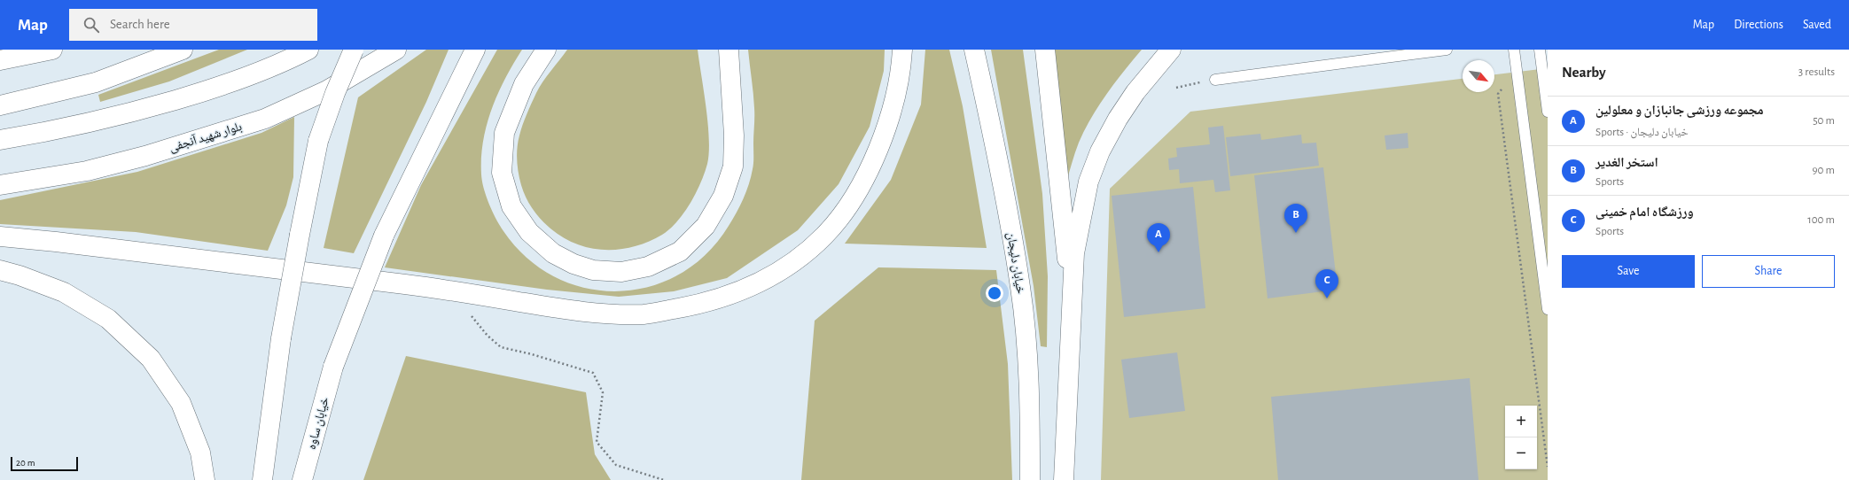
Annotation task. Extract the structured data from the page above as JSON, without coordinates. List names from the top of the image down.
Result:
{
  "streets": {
    "main road": ["بلوار شهید آنجفی", "خیابان دلیجان", "خیابان ساوه"]
  },
  "scale_bar": "20 m",
  "north": "bottom right",
  "page": {
    "header": "Map",
    "search": "Search here",
    "nav": ["Map", "Directions", "Saved"],
    "heading": ["Nearby", "3 results"],
    "list": [
      {
        "mark": "A",
        "name": "مجموعه ورزشی جانبازان و معلولین",
        "note": "Sports · خیابان دلیجان",
        "value": "50 m"
      },
      {
        "mark": "B",
        "name": "استخر الغدیر",
        "note": "Sports",
        "value": "90 m"
      },
      {
        "mark": "C",
        "name": "ورزشگاه امام خمینی",
        "note": "Sports",
        "value": "100 m"
      }
    ],
    "pins": ["B", "A", "C"],
    "buttons": ["Save", "Share"],
    "map_buttons": ["+", "−"],
    "scale": "20 m"
  }
}
